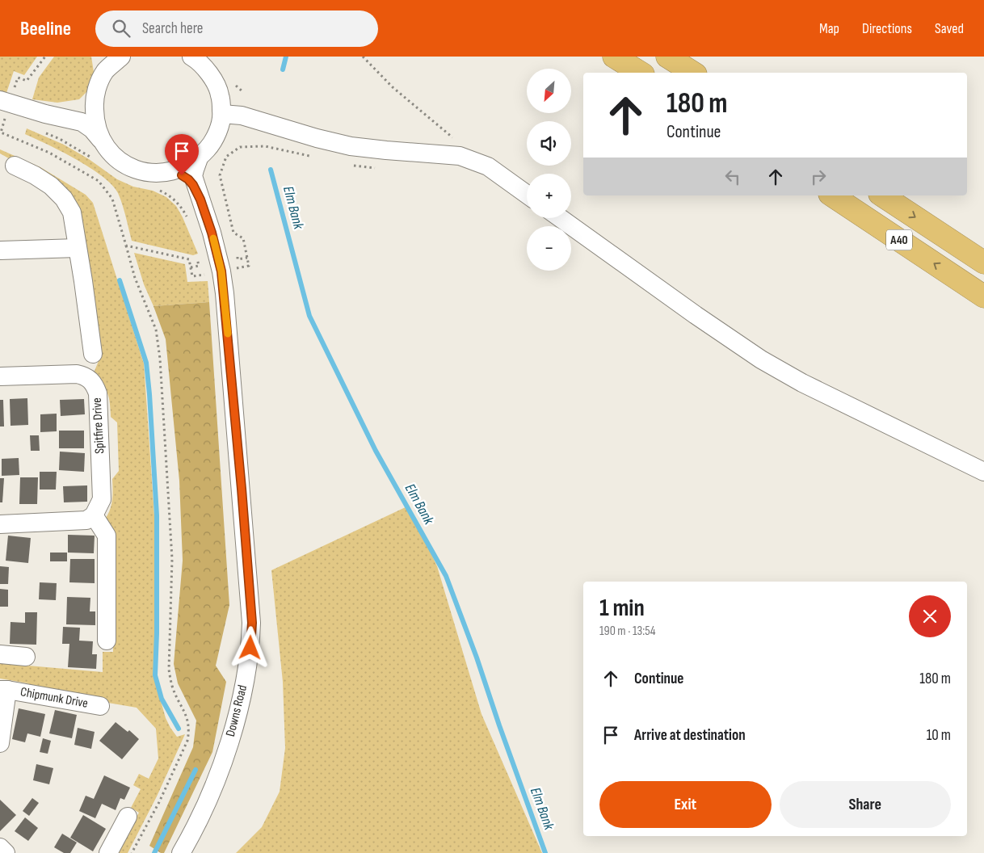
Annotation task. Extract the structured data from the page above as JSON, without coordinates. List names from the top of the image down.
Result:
{
  "streets": {
    "highway": ["A40"],
    "street": ["Spitfire Drive", "Chipmunk Drive", "Downs Road"]
  },
  "water": ["Elm Bank"],
  "north": "bottom left",
  "page": {
    "header": "Beeline",
    "search": "Search here",
    "nav": ["Map", "Directions", "Saved"],
    "map_buttons": ["+", "−"],
    "turn": ["180 m", "Continue"],
    "heading": ["1 min", "190 m · 13:54"],
    "list": [
      {
        "name": "Continue",
        "value": "180 m"
      },
      {
        "name": "Arrive at destination",
        "value": "10 m"
      }
    ],
    "buttons": ["Exit", "Share"]
  }
}
